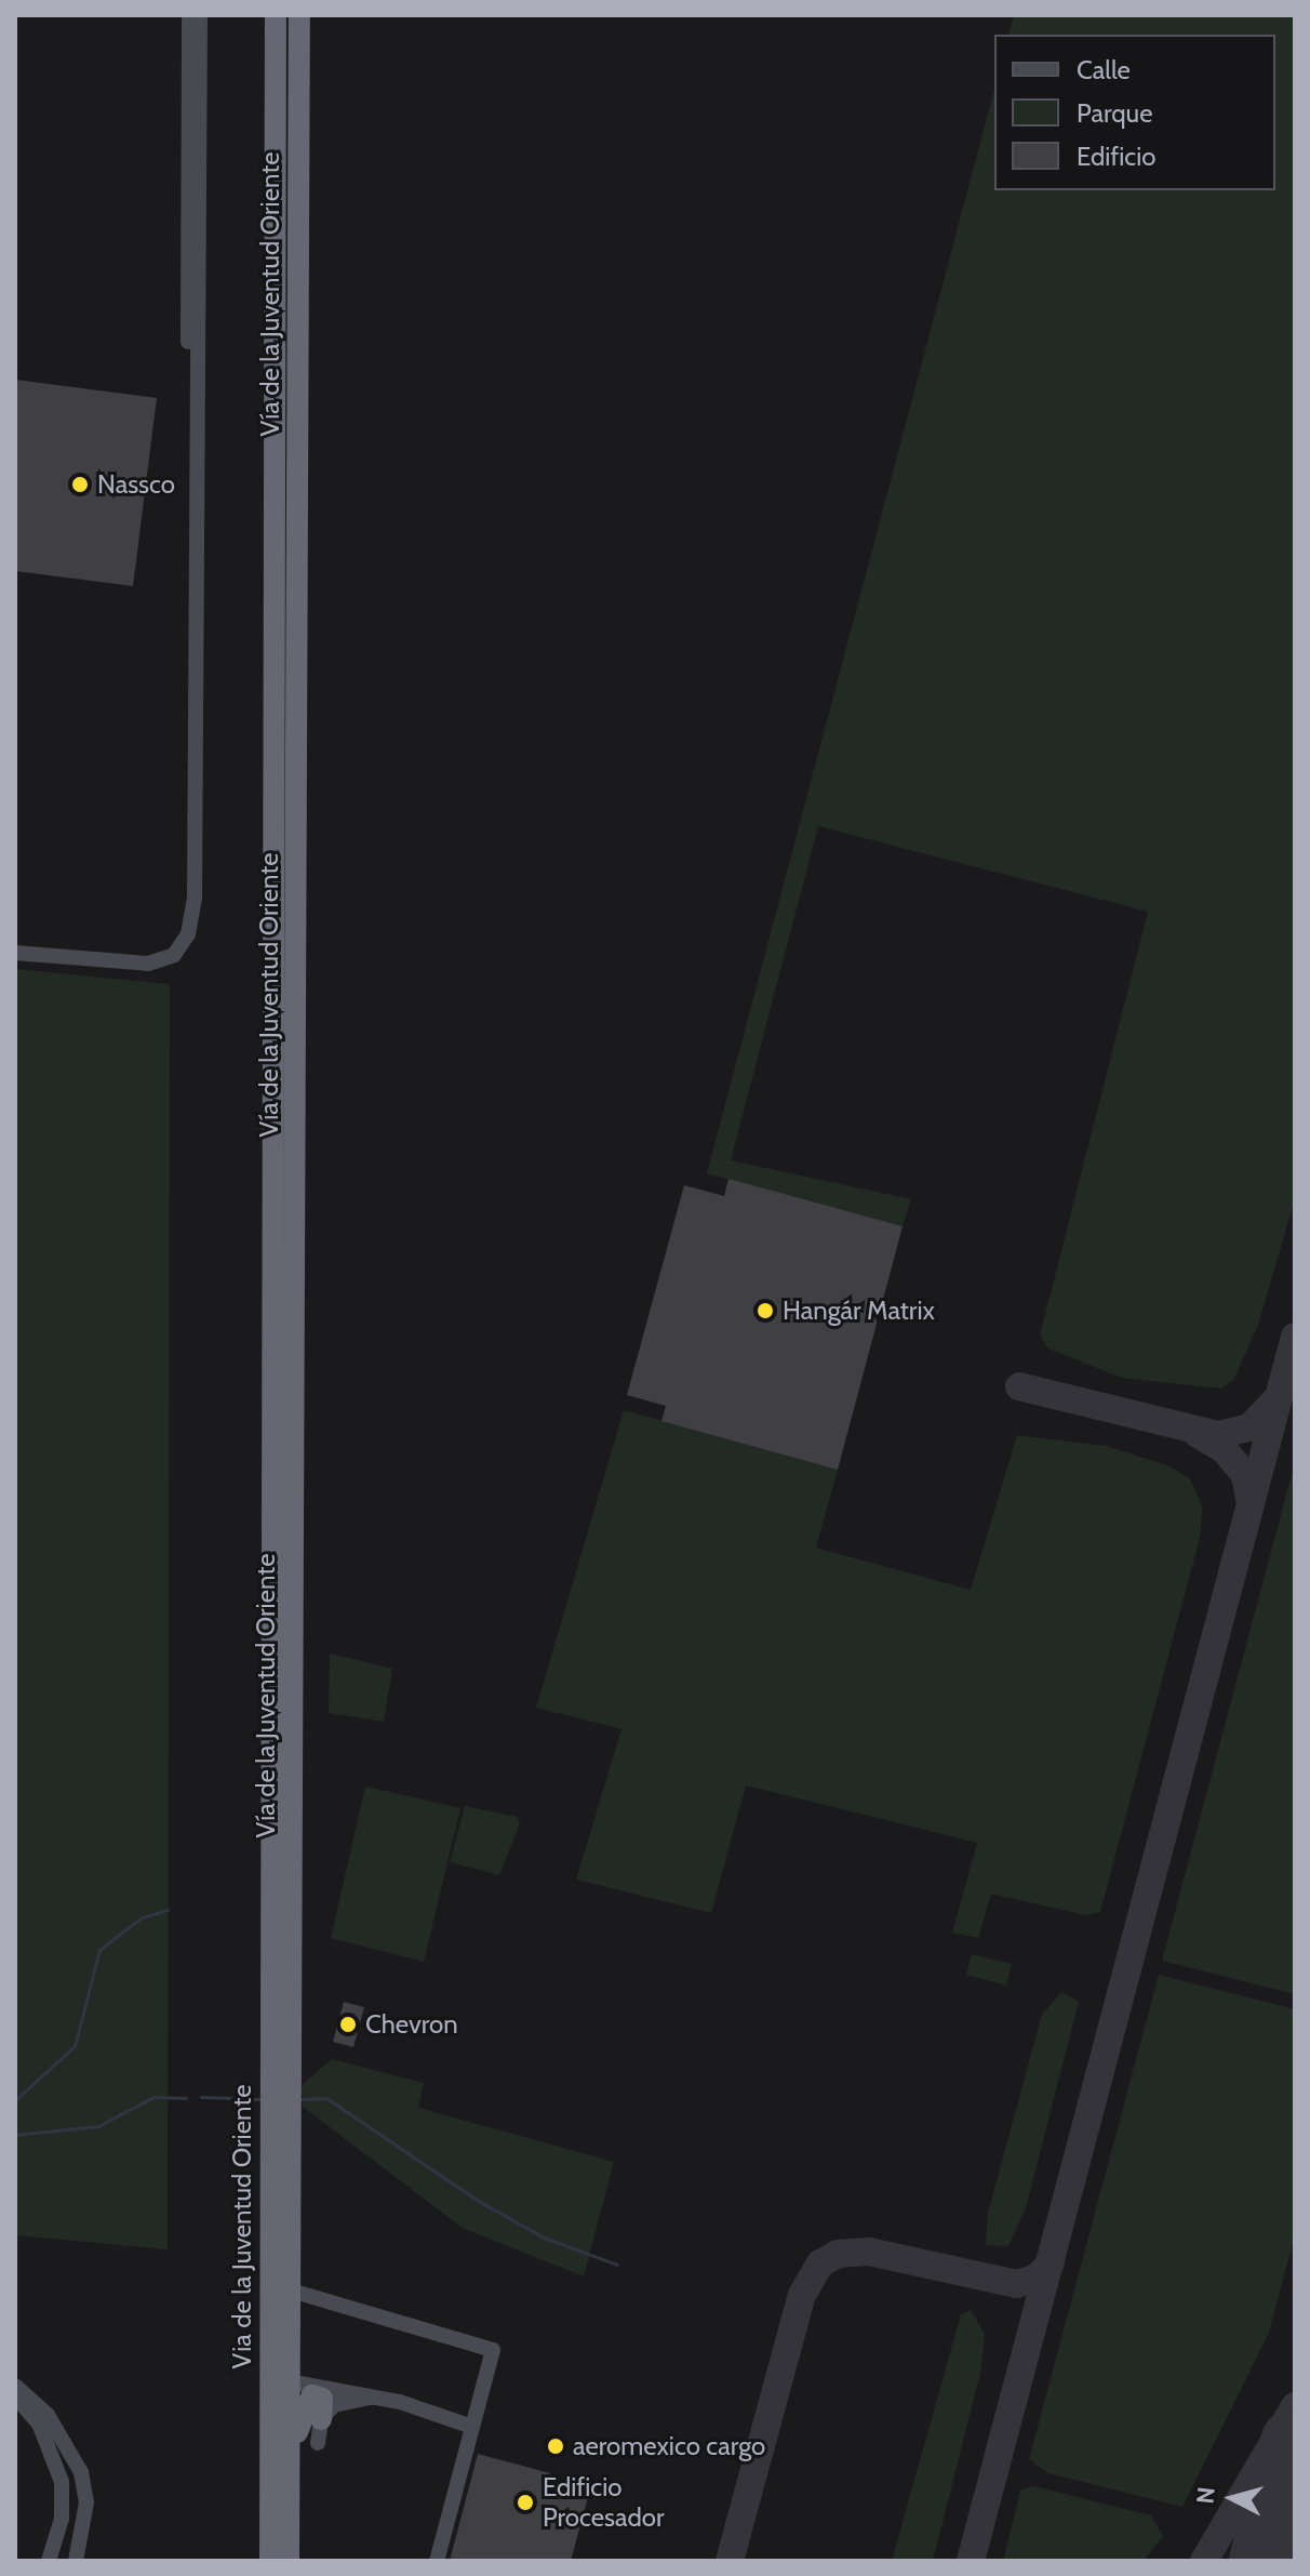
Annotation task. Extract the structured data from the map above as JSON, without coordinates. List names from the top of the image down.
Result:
{
  "streets": {
    "highway": ["Vía de la Juventud Oriente", "Via de la Juventud Oriente"]
  },
  "crossings": [
    ["Vía de la Juventud Oriente", "Via de la Juventud Oriente"]
  ],
  "places": [
    "Nassco",
    "Hangár Matrix",
    "Chevron",
    "aeromexico cargo",
    "Edificio Procesador"
  ],
  "legend": ["Calle", "Parque", "Edificio"],
  "north": "left"
}
